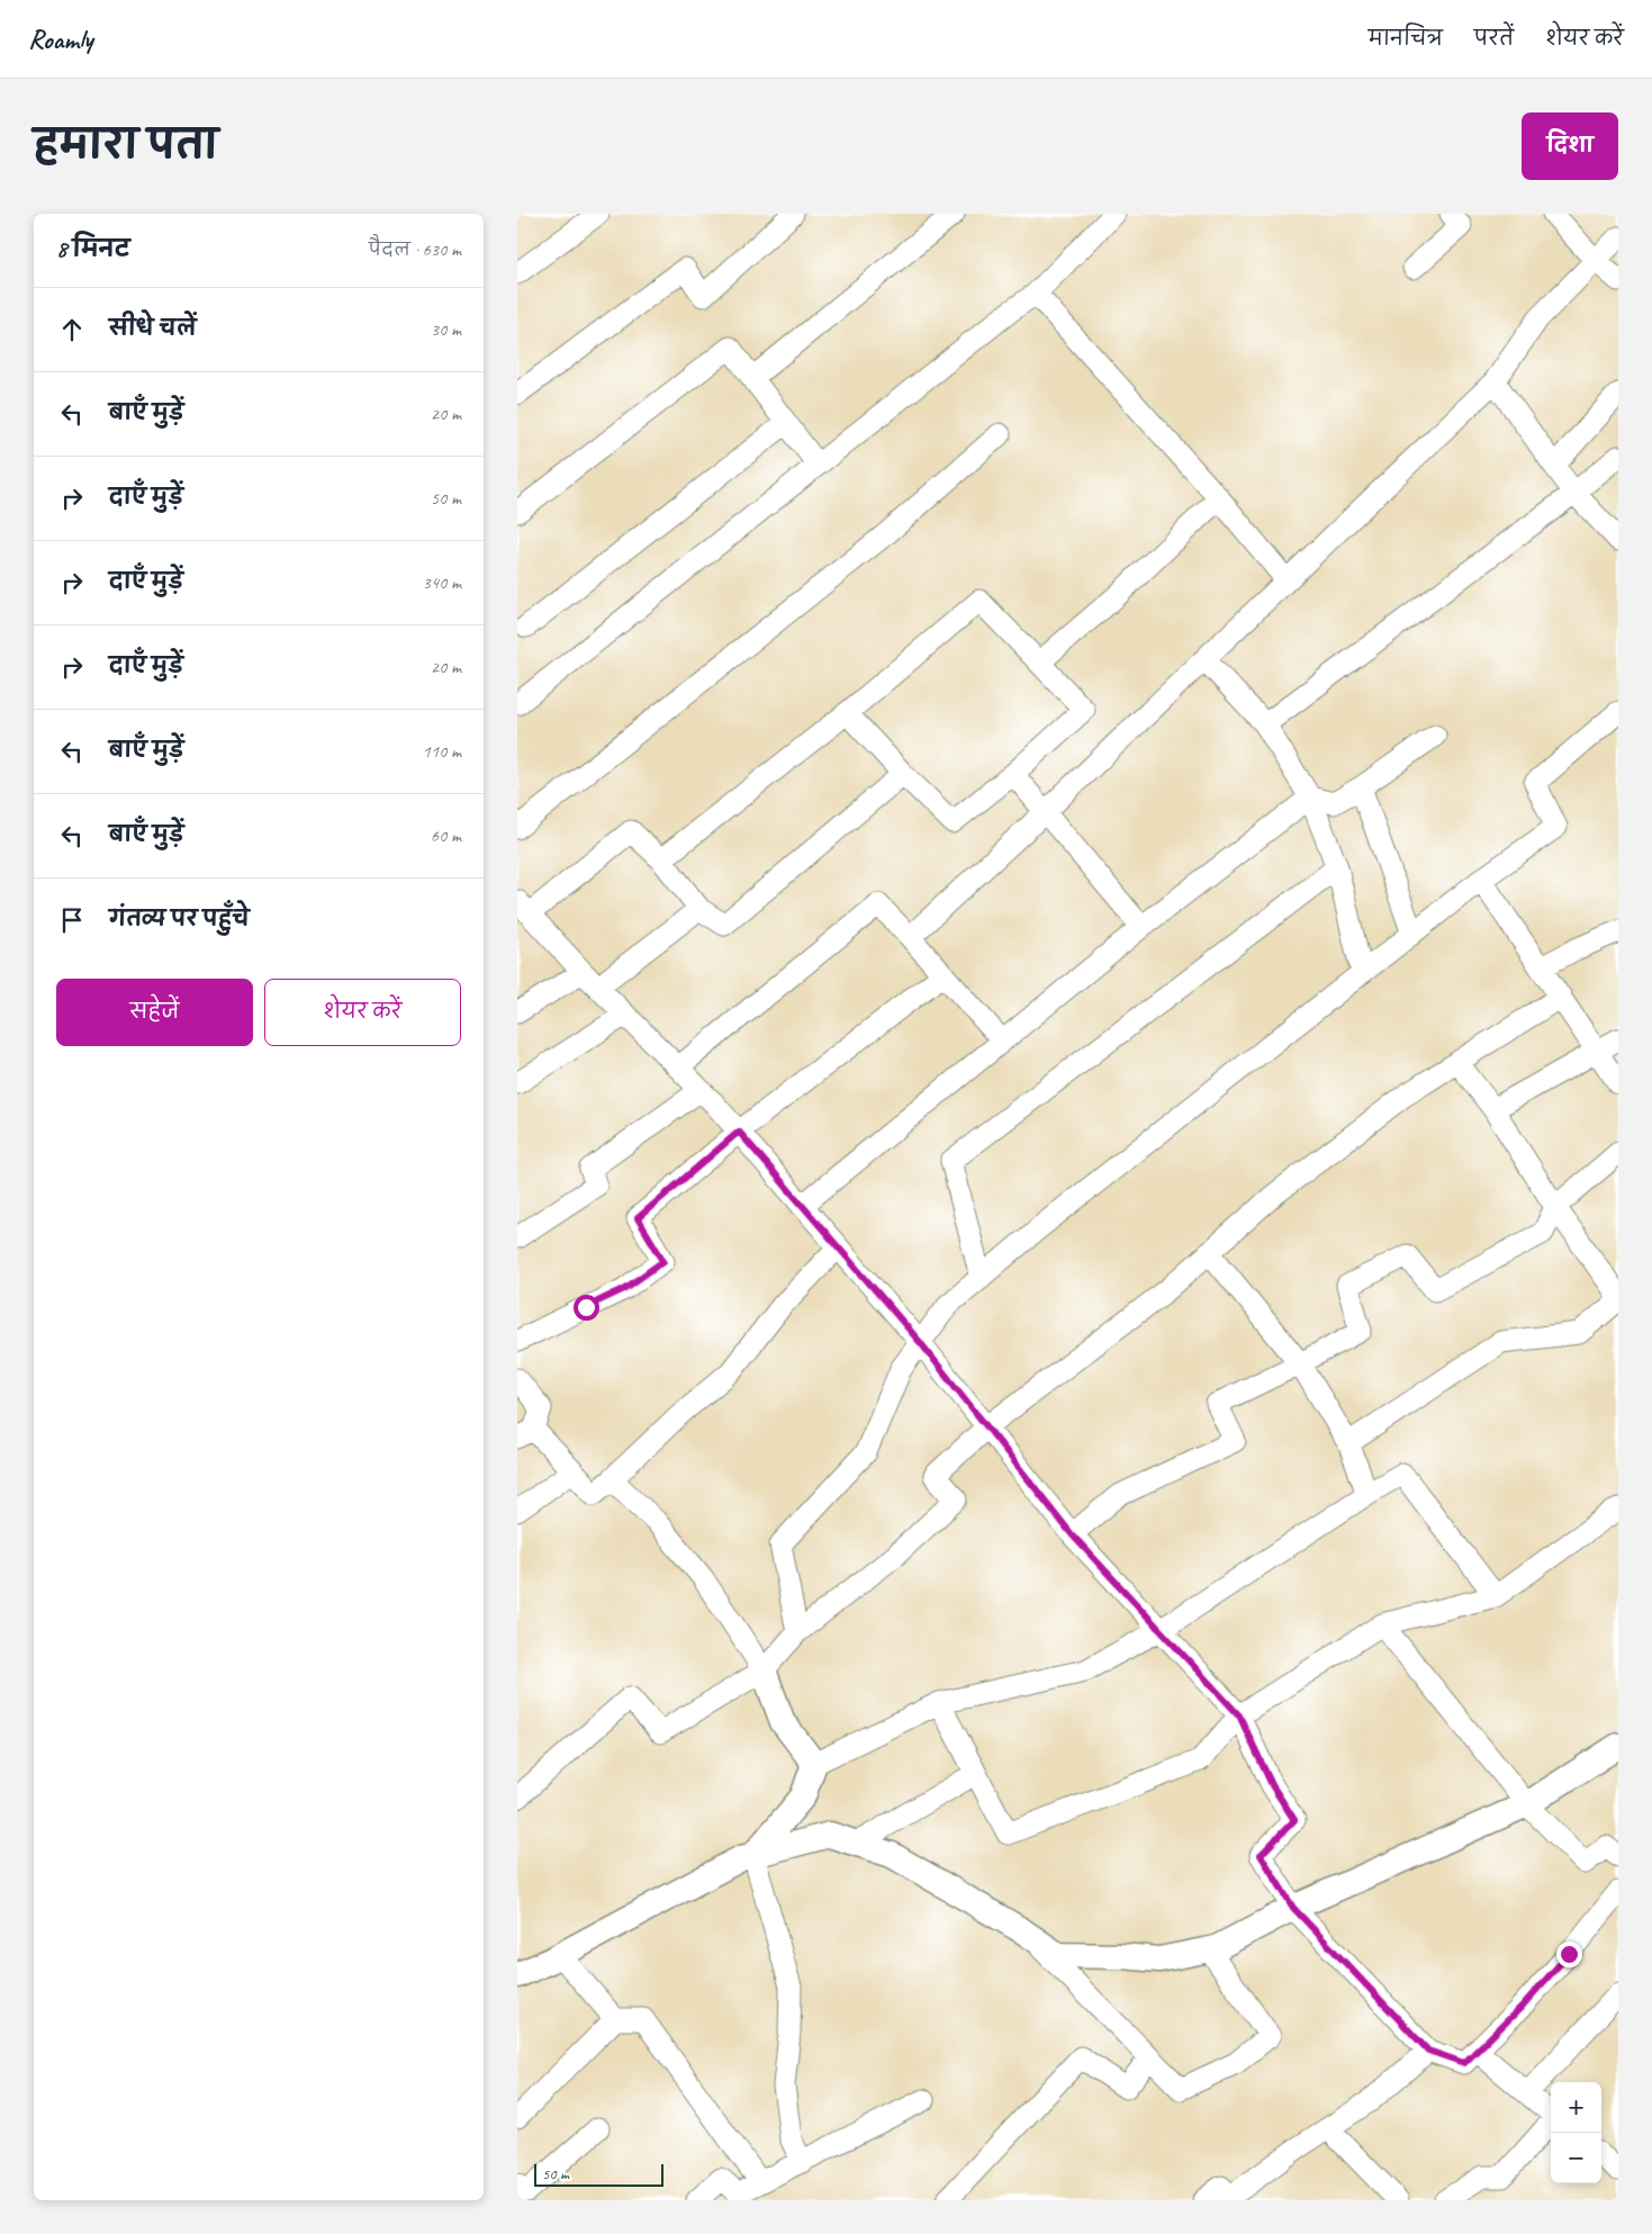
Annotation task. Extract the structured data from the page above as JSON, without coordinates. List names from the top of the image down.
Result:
{
  "scale_bar": "50 m",
  "page": {
    "header": "Roamly",
    "nav": ["मानचित्र", "परतें", "शेयर करें"],
    "title": "हमारा पता",
    "buttons": [
      "दिशा",
      ["सहेजें", "शेयर करें"]
    ],
    "heading": ["8 मिनट", "पैदल · 630 m"],
    "list": [
      ["सीधे चलें", "30 m"],
      ["बाएँ मुड़ें", "20 m"],
      ["दाएँ मुड़ें", "50 m"],
      ["दाएँ मुड़ें", "340 m"],
      ["दाएँ मुड़ें", "20 m"],
      ["बाएँ मुड़ें", "110 m"],
      ["बाएँ मुड़ें", "60 m"],
      "गंतव्य पर पहुँचे"
    ],
    "map_buttons": ["+", "−"],
    "scale": "50 m"
  }
}
